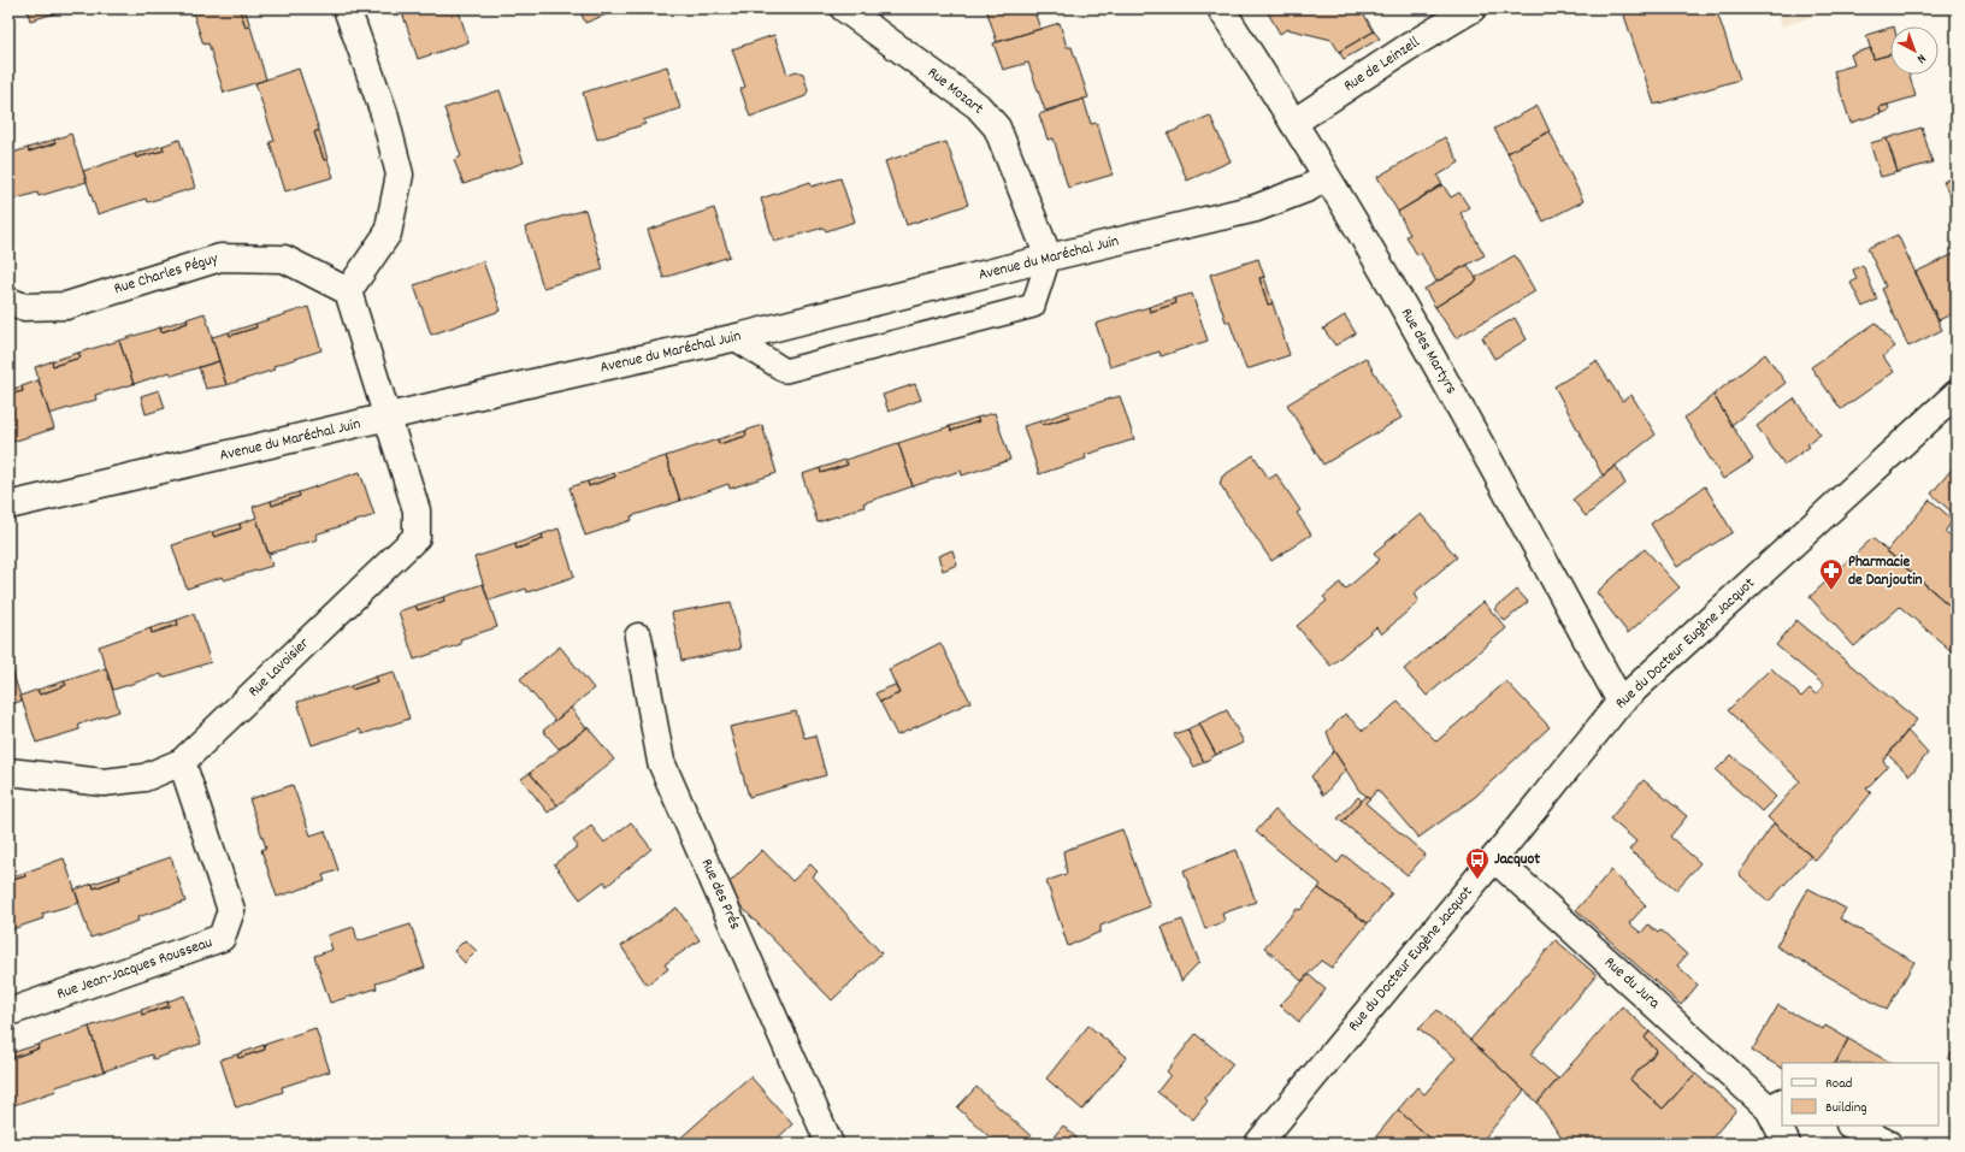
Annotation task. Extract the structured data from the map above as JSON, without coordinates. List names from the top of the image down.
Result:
{
  "streets": {
    "street": [
      "Rue de Leinzell",
      "Rue Mozart",
      "Avenue du Maréchal Juin",
      "Rue Charles Péguy",
      "Rue des Martyrs",
      "Rue du Docteur Eugène Jacquot",
      "Rue Lavoisier",
      "Rue des Prés",
      "Rue Jean-Jacques Rousseau",
      "Rue du Jura"
    ]
  },
  "crossings": [
    ["Rue de Leinzell", "Rue des Martyrs"],
    ["Rue Mozart", "Avenue du Maréchal Juin"],
    ["Avenue du Maréchal Juin", "Rue des Martyrs"],
    ["Avenue du Maréchal Juin", "Rue Lavoisier"],
    ["Rue Charles Péguy", "Rue Lavoisier"],
    ["Rue des Martyrs", "Rue du Docteur Eugène Jacquot"],
    ["Rue du Docteur Eugène Jacquot", "Rue du Jura"],
    ["Rue Lavoisier", "Rue Jean-Jacques Rousseau"]
  ],
  "places": {
    "pharmacy": ["Pharmacie de Danjoutin"],
    "bus stop": ["Jacquot"]
  },
  "legend": ["Road", "Building"],
  "north": "bottom right"
}
